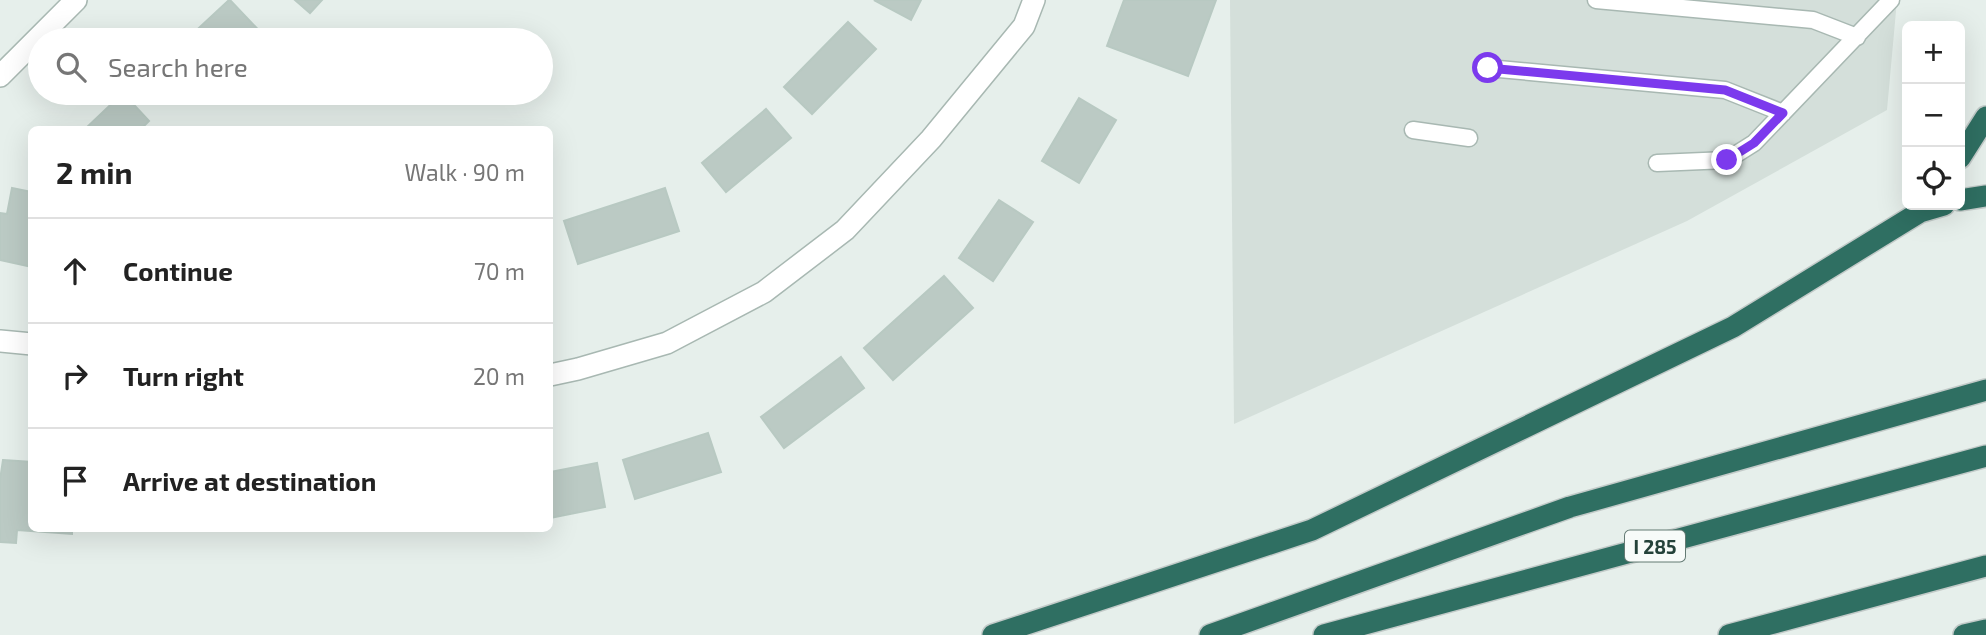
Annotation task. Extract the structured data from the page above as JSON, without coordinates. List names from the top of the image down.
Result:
{
  "streets": {
    "highway": ["I 285"]
  },
  "page": {
    "map_buttons": ["+", "−"],
    "search": "Search here",
    "heading": ["2 min", "Walk · 90 m"],
    "list": [
      ["Continue", "70 m"],
      ["Turn right", "20 m"],
      "Arrive at destination"
    ]
  }
}
